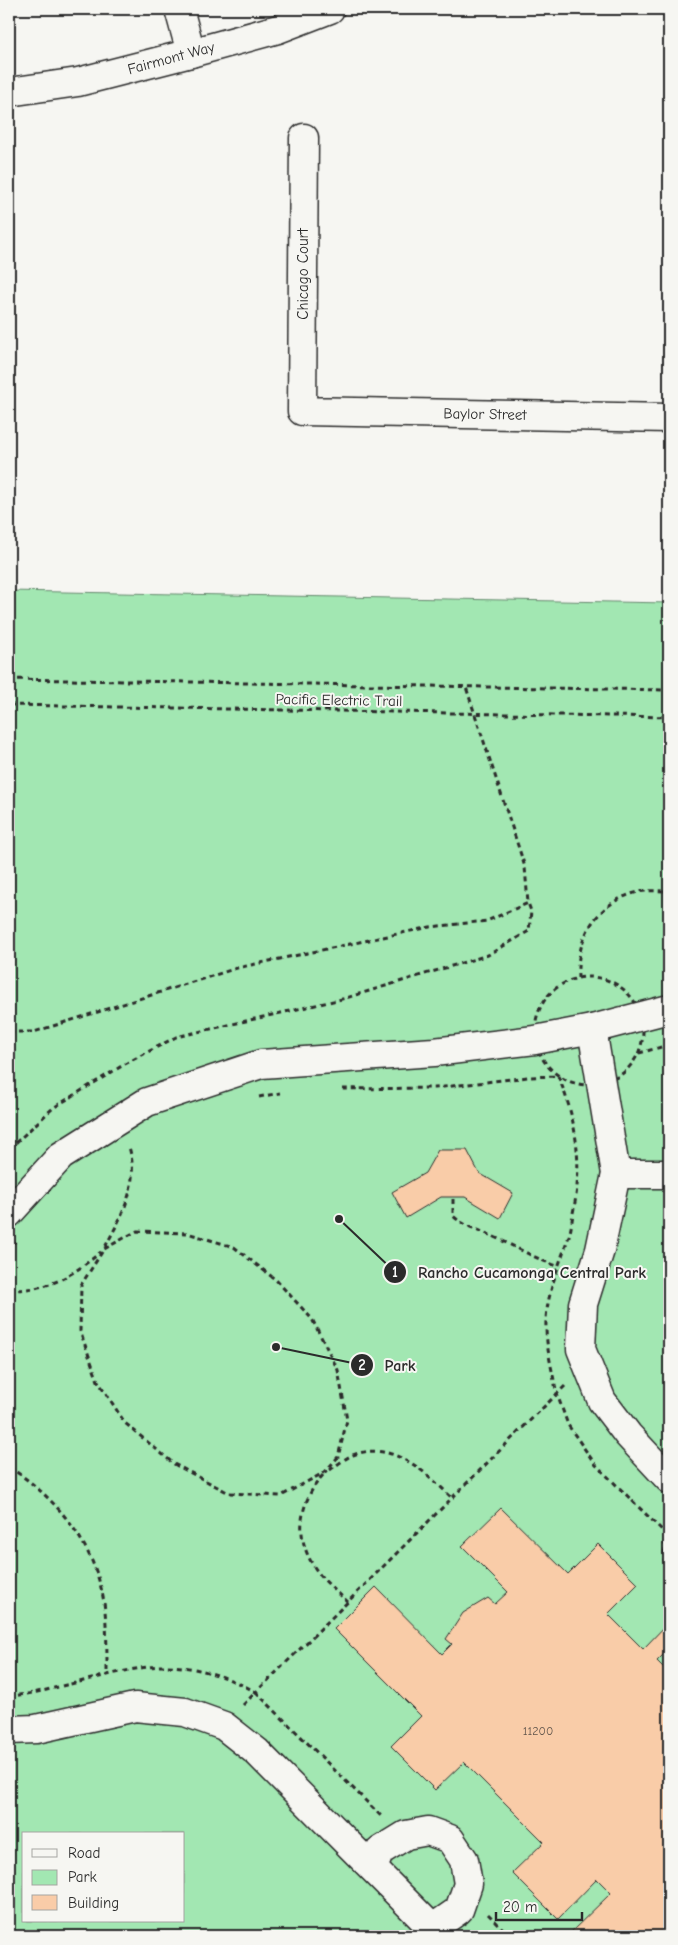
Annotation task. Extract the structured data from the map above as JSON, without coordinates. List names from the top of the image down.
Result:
{
  "streets": {
    "street": ["Fairmont Way", "Chicago Court", "Baylor Street"],
    "path": ["Pacific Electric Trail"]
  },
  "crossings": [
    ["Chicago Court", "Baylor Street"]
  ],
  "places": ["Rancho Cucamonga Central Park", "Park"],
  "house_numbers": ["11200"],
  "legend": ["Road", "Park", "Building"],
  "scale_bar": "20 m"
}
